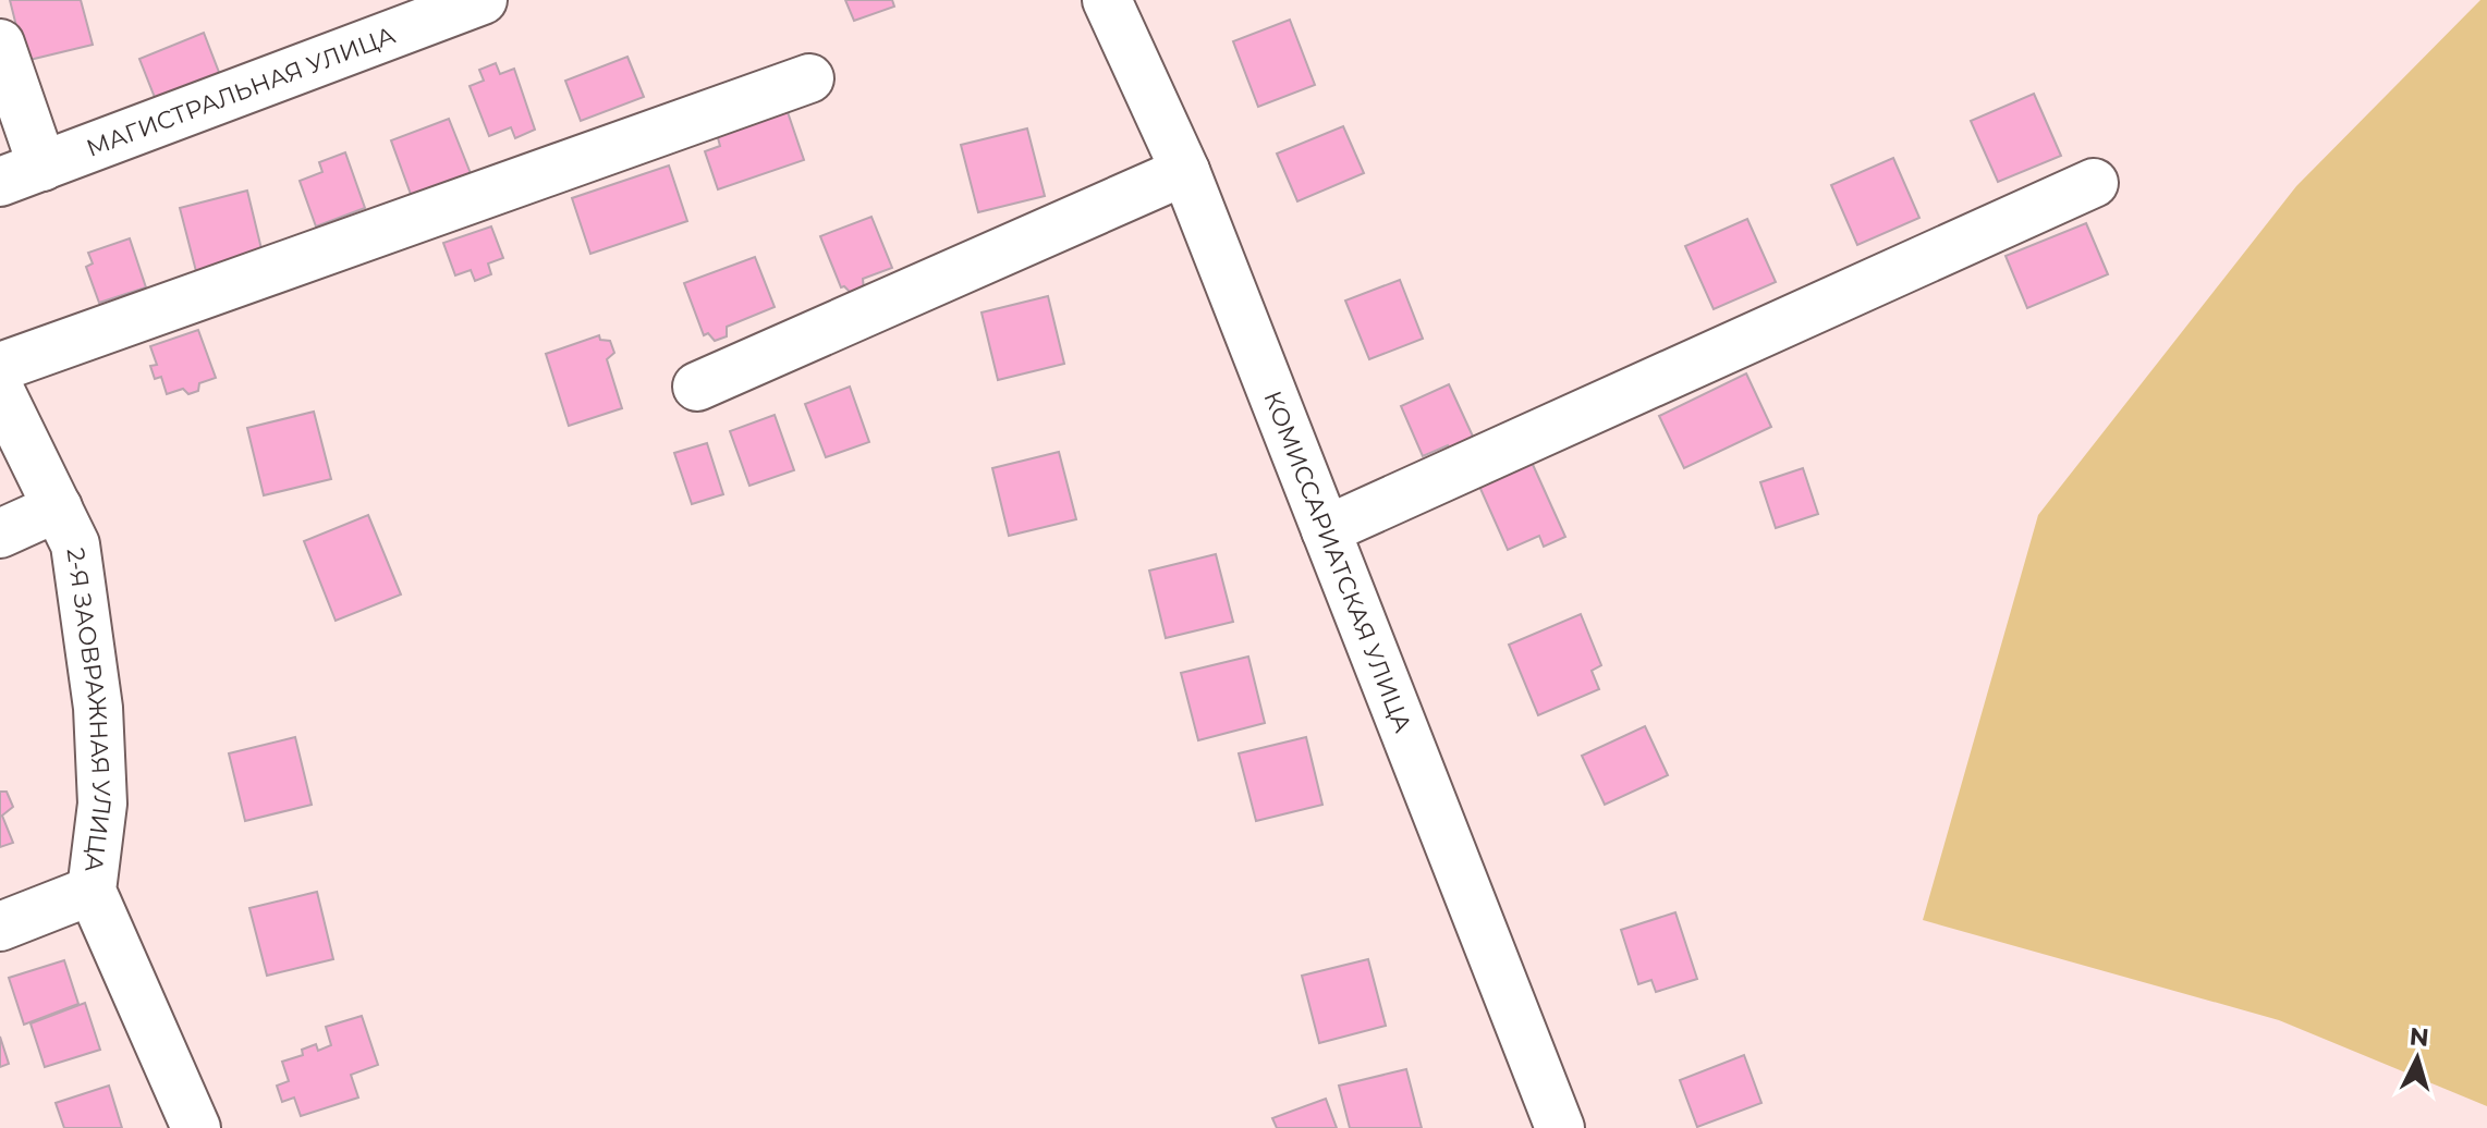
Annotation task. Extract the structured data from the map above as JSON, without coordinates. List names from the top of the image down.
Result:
{
  "streets": {
    "street": ["МАГИСТРАЛЬНАЯ УЛИЦА", "КОМИССАРИАТСКАЯ УЛИЦА", "2-Я ЗАОВРАЖНАЯ УЛИЦА"]
  },
  "north": "top"
}
